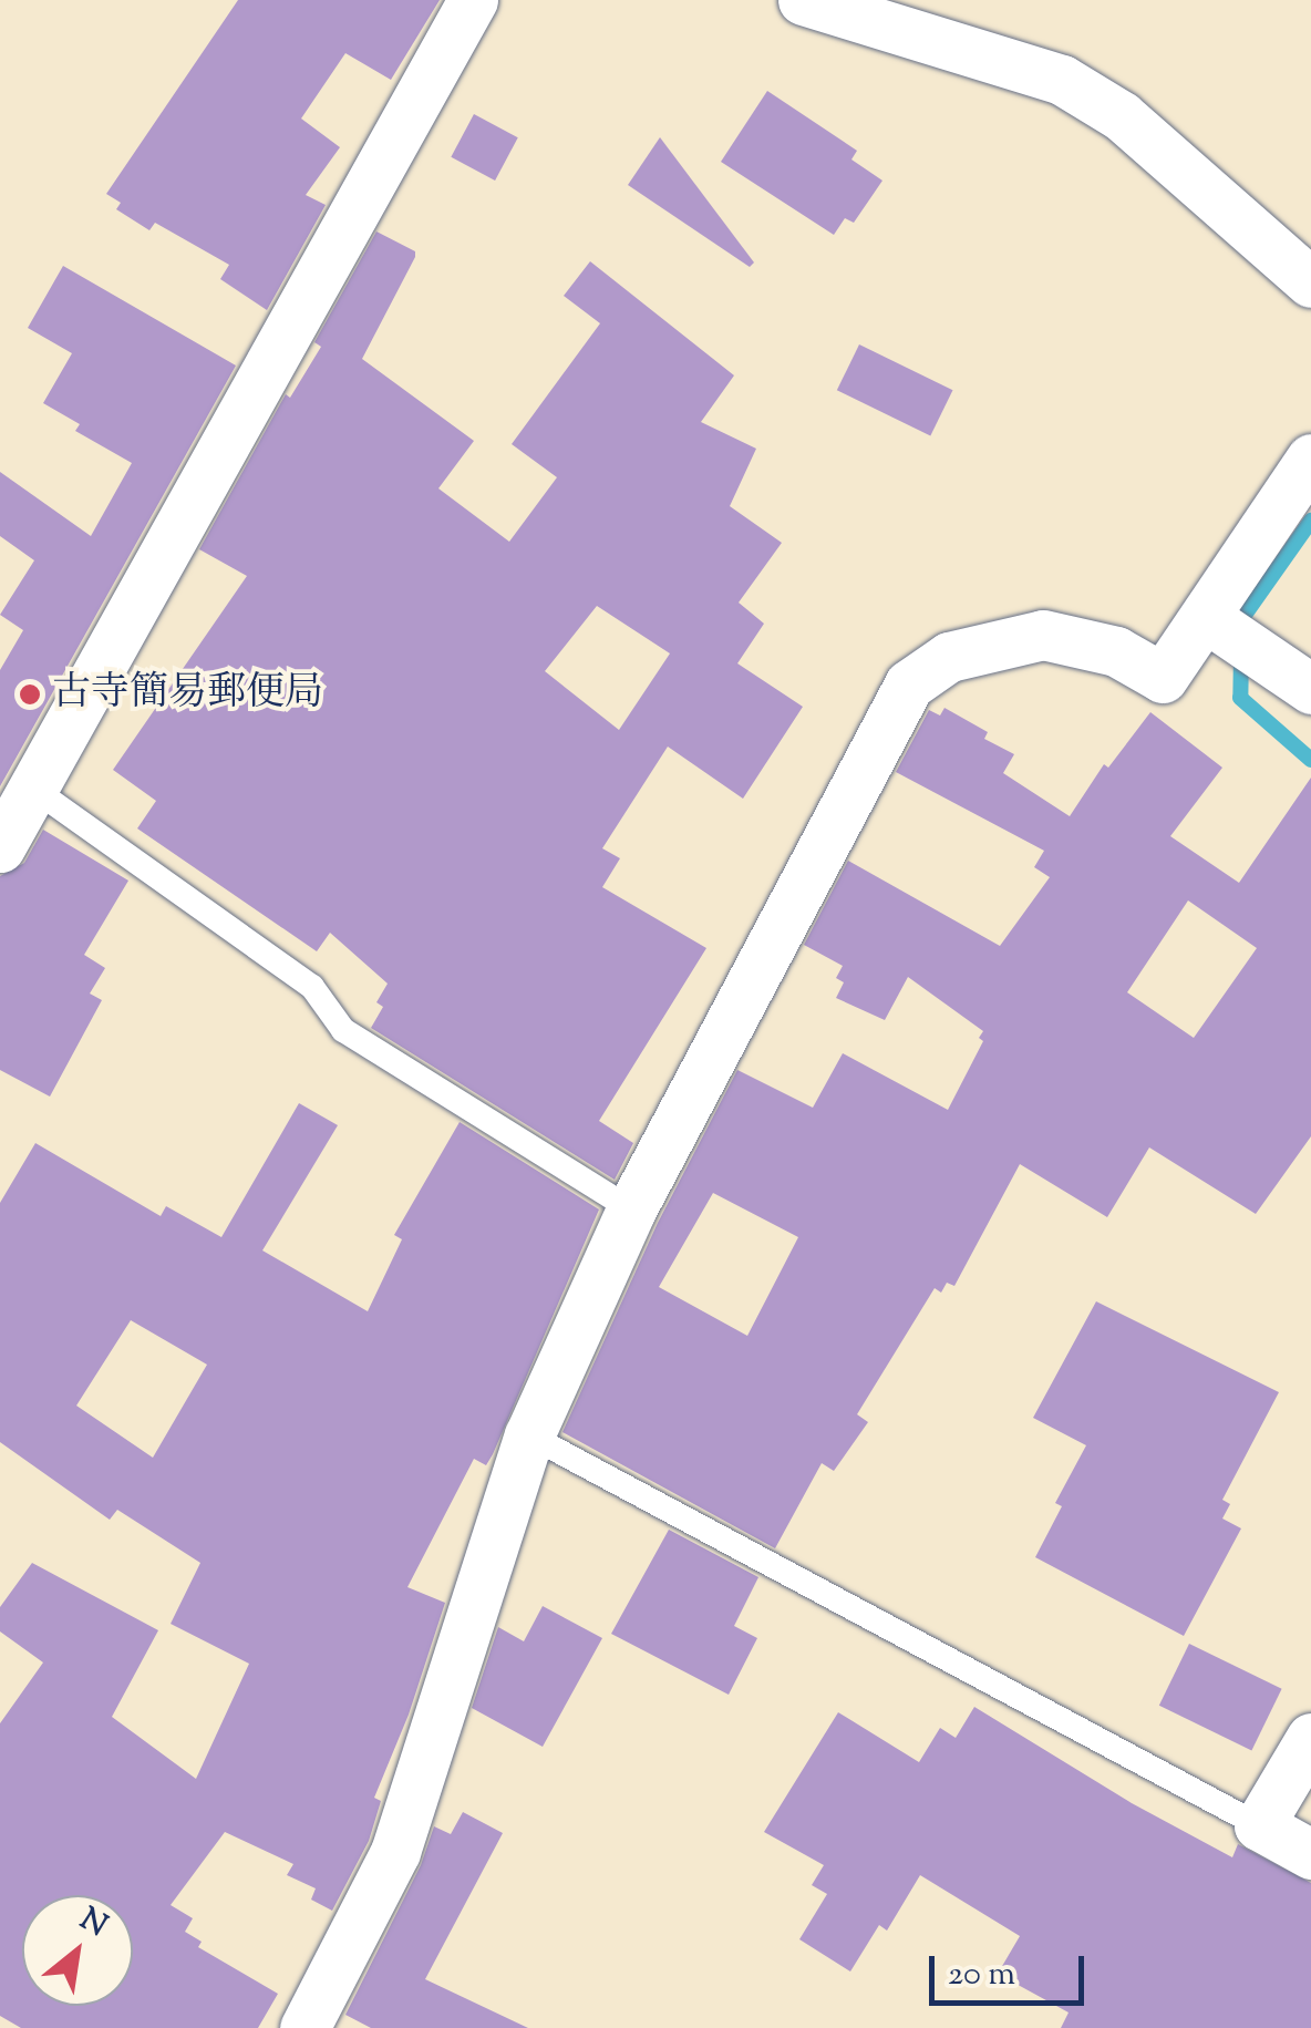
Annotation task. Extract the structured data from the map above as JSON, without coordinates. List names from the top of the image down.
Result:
{
  "places": ["古寺簡易郵便局"],
  "scale_bar": "20 m",
  "north": "top right"
}
